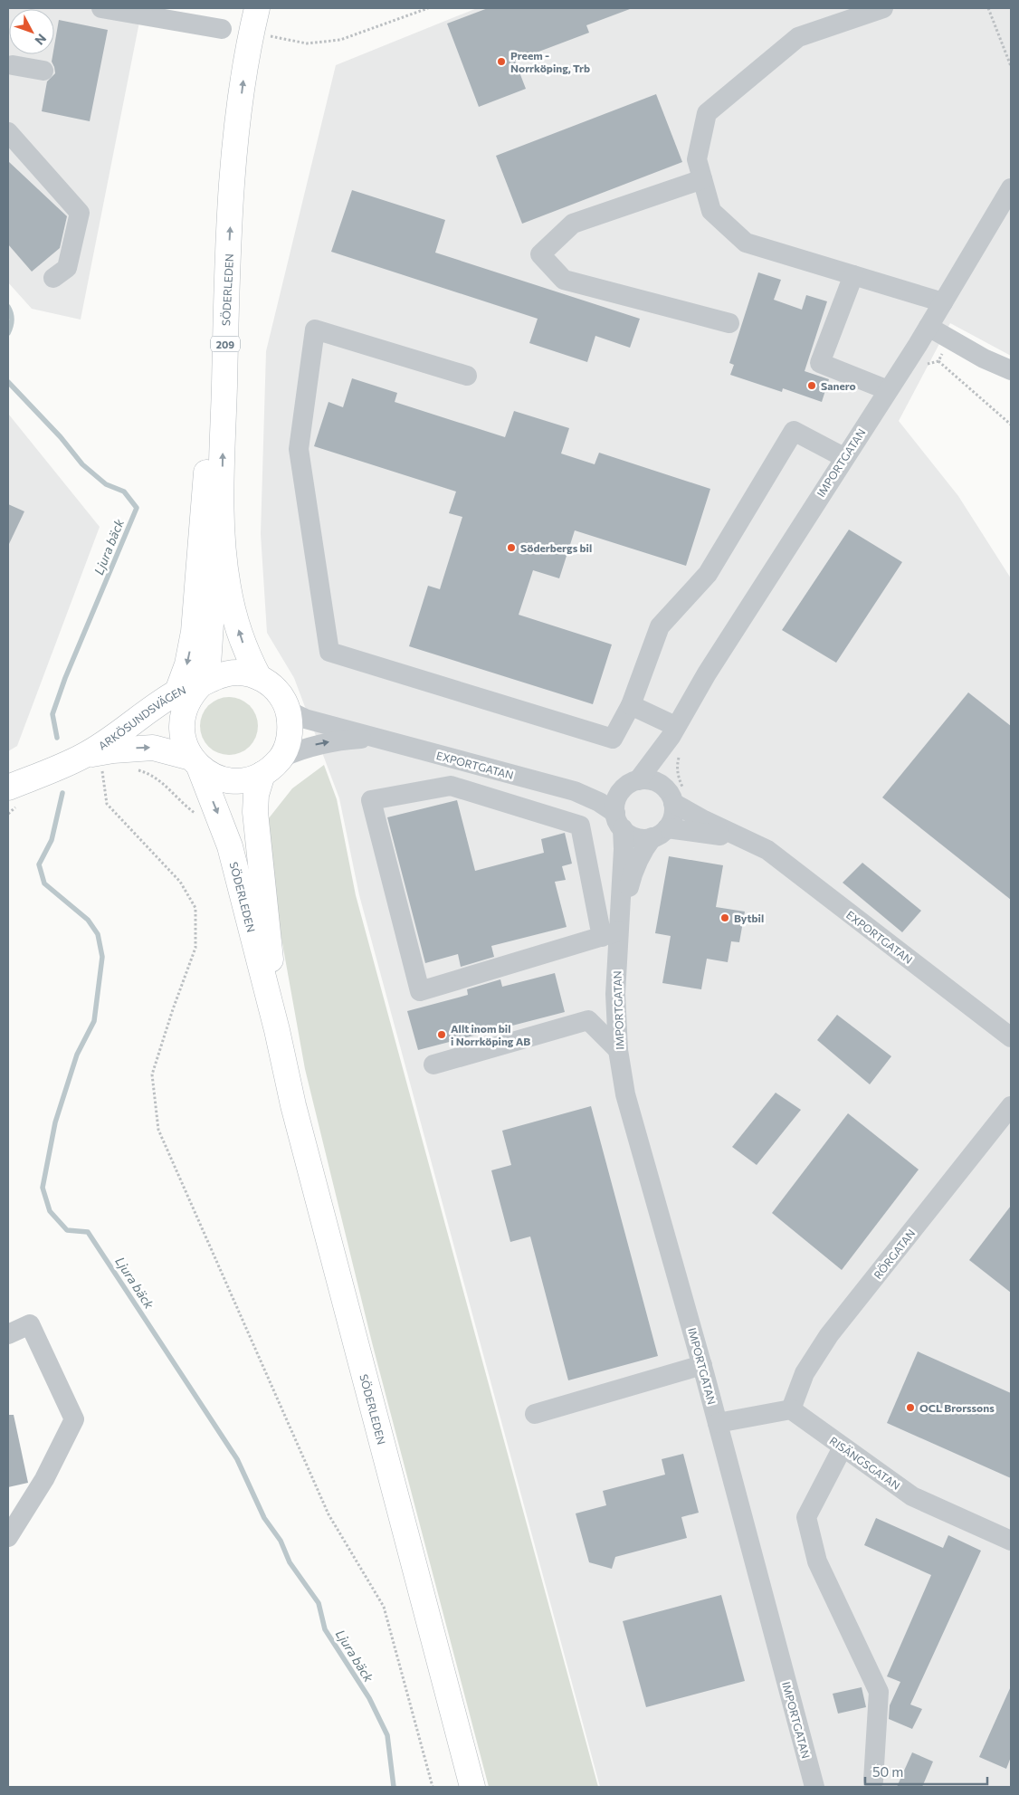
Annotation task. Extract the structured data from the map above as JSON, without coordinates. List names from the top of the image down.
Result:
{
  "streets": {
    "main road": ["SÖDERLEDEN", "209", "ARKÖSUNDSVÄGEN"],
    "street": [
      "IMPORTGATAN",
      "EXPORTGATAN",
      "RÖRGATAN",
      "RISÄNGSGATAN"
    ]
  },
  "crossings": [
    ["SÖDERLEDEN", "ARKÖSUNDSVÄGEN"],
    ["SÖDERLEDEN", "EXPORTGATAN"],
    ["IMPORTGATAN", "EXPORTGATAN"],
    ["ARKÖSUNDSVÄGEN", "EXPORTGATAN"],
    ["RÖRGATAN", "RISÄNGSGATAN"]
  ],
  "water": ["Ljura bäck"],
  "places": [
    "Preem - Norrköping, Trb",
    "Sanero",
    "Söderbergs bil",
    "Bytbil",
    "Allt inom bil i Norrköping AB",
    "OCL Brorssons"
  ],
  "scale_bar": "50 m",
  "north": "bottom right"
}
